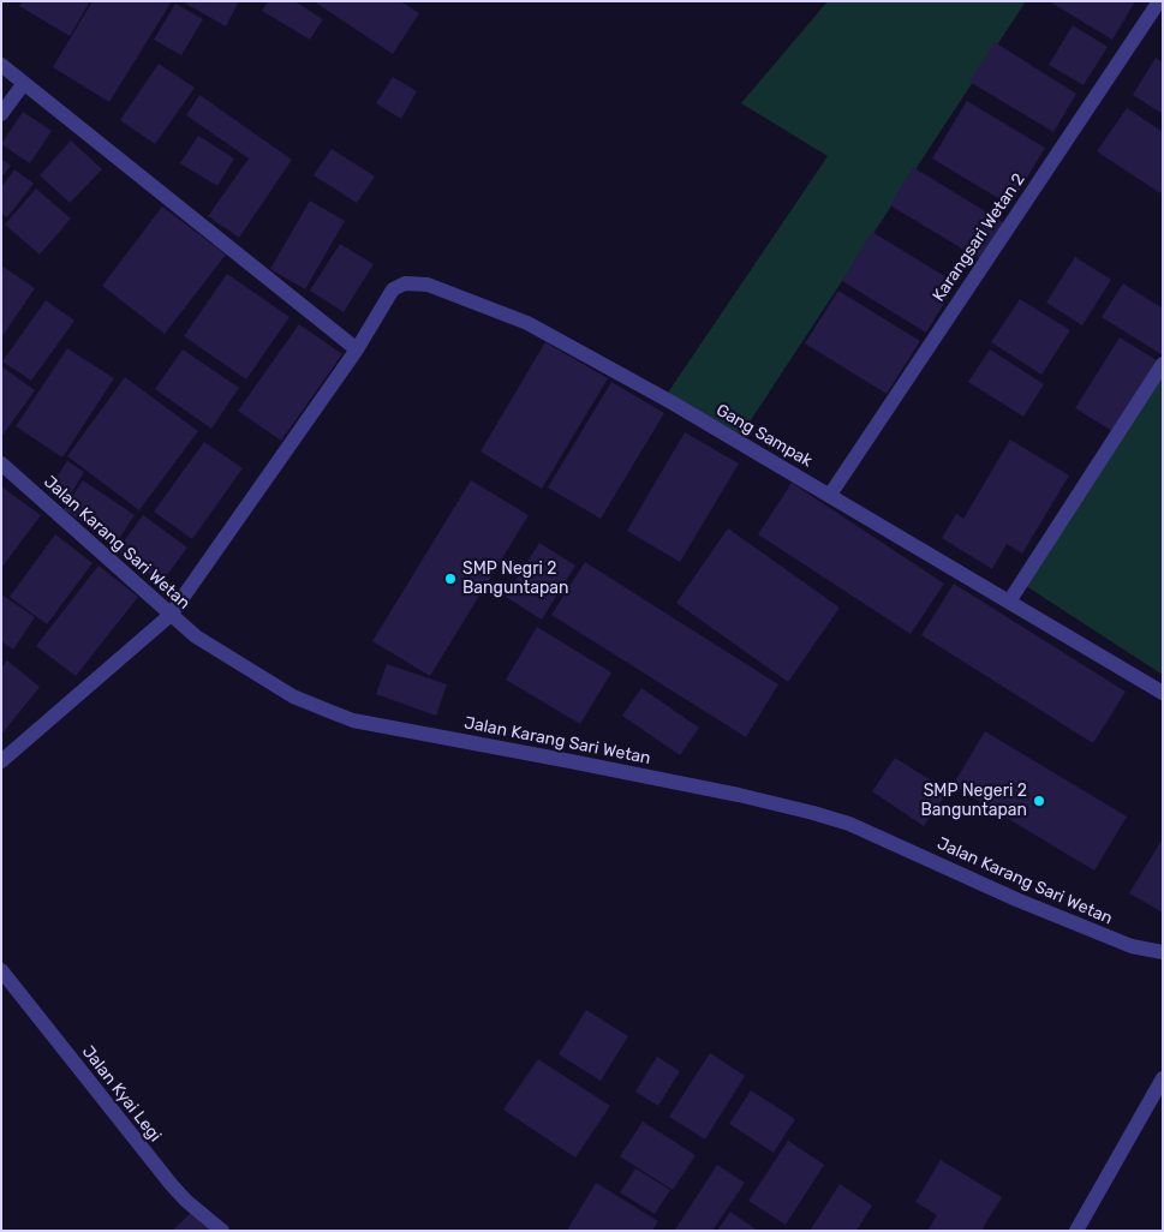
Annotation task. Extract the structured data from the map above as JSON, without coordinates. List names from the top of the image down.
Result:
{
  "streets": {
    "street": [
      "Karangsari Wetan 2",
      "Gang Sampak",
      "Jalan Karang Sari Wetan",
      "Jalan Kyai Legi"
    ]
  },
  "crossings": [
    ["Karangsari Wetan 2", "Gang Sampak"]
  ],
  "places": ["SMP Negri 2 Banguntapan", "SMP Negeri 2 Banguntapan"]
}
